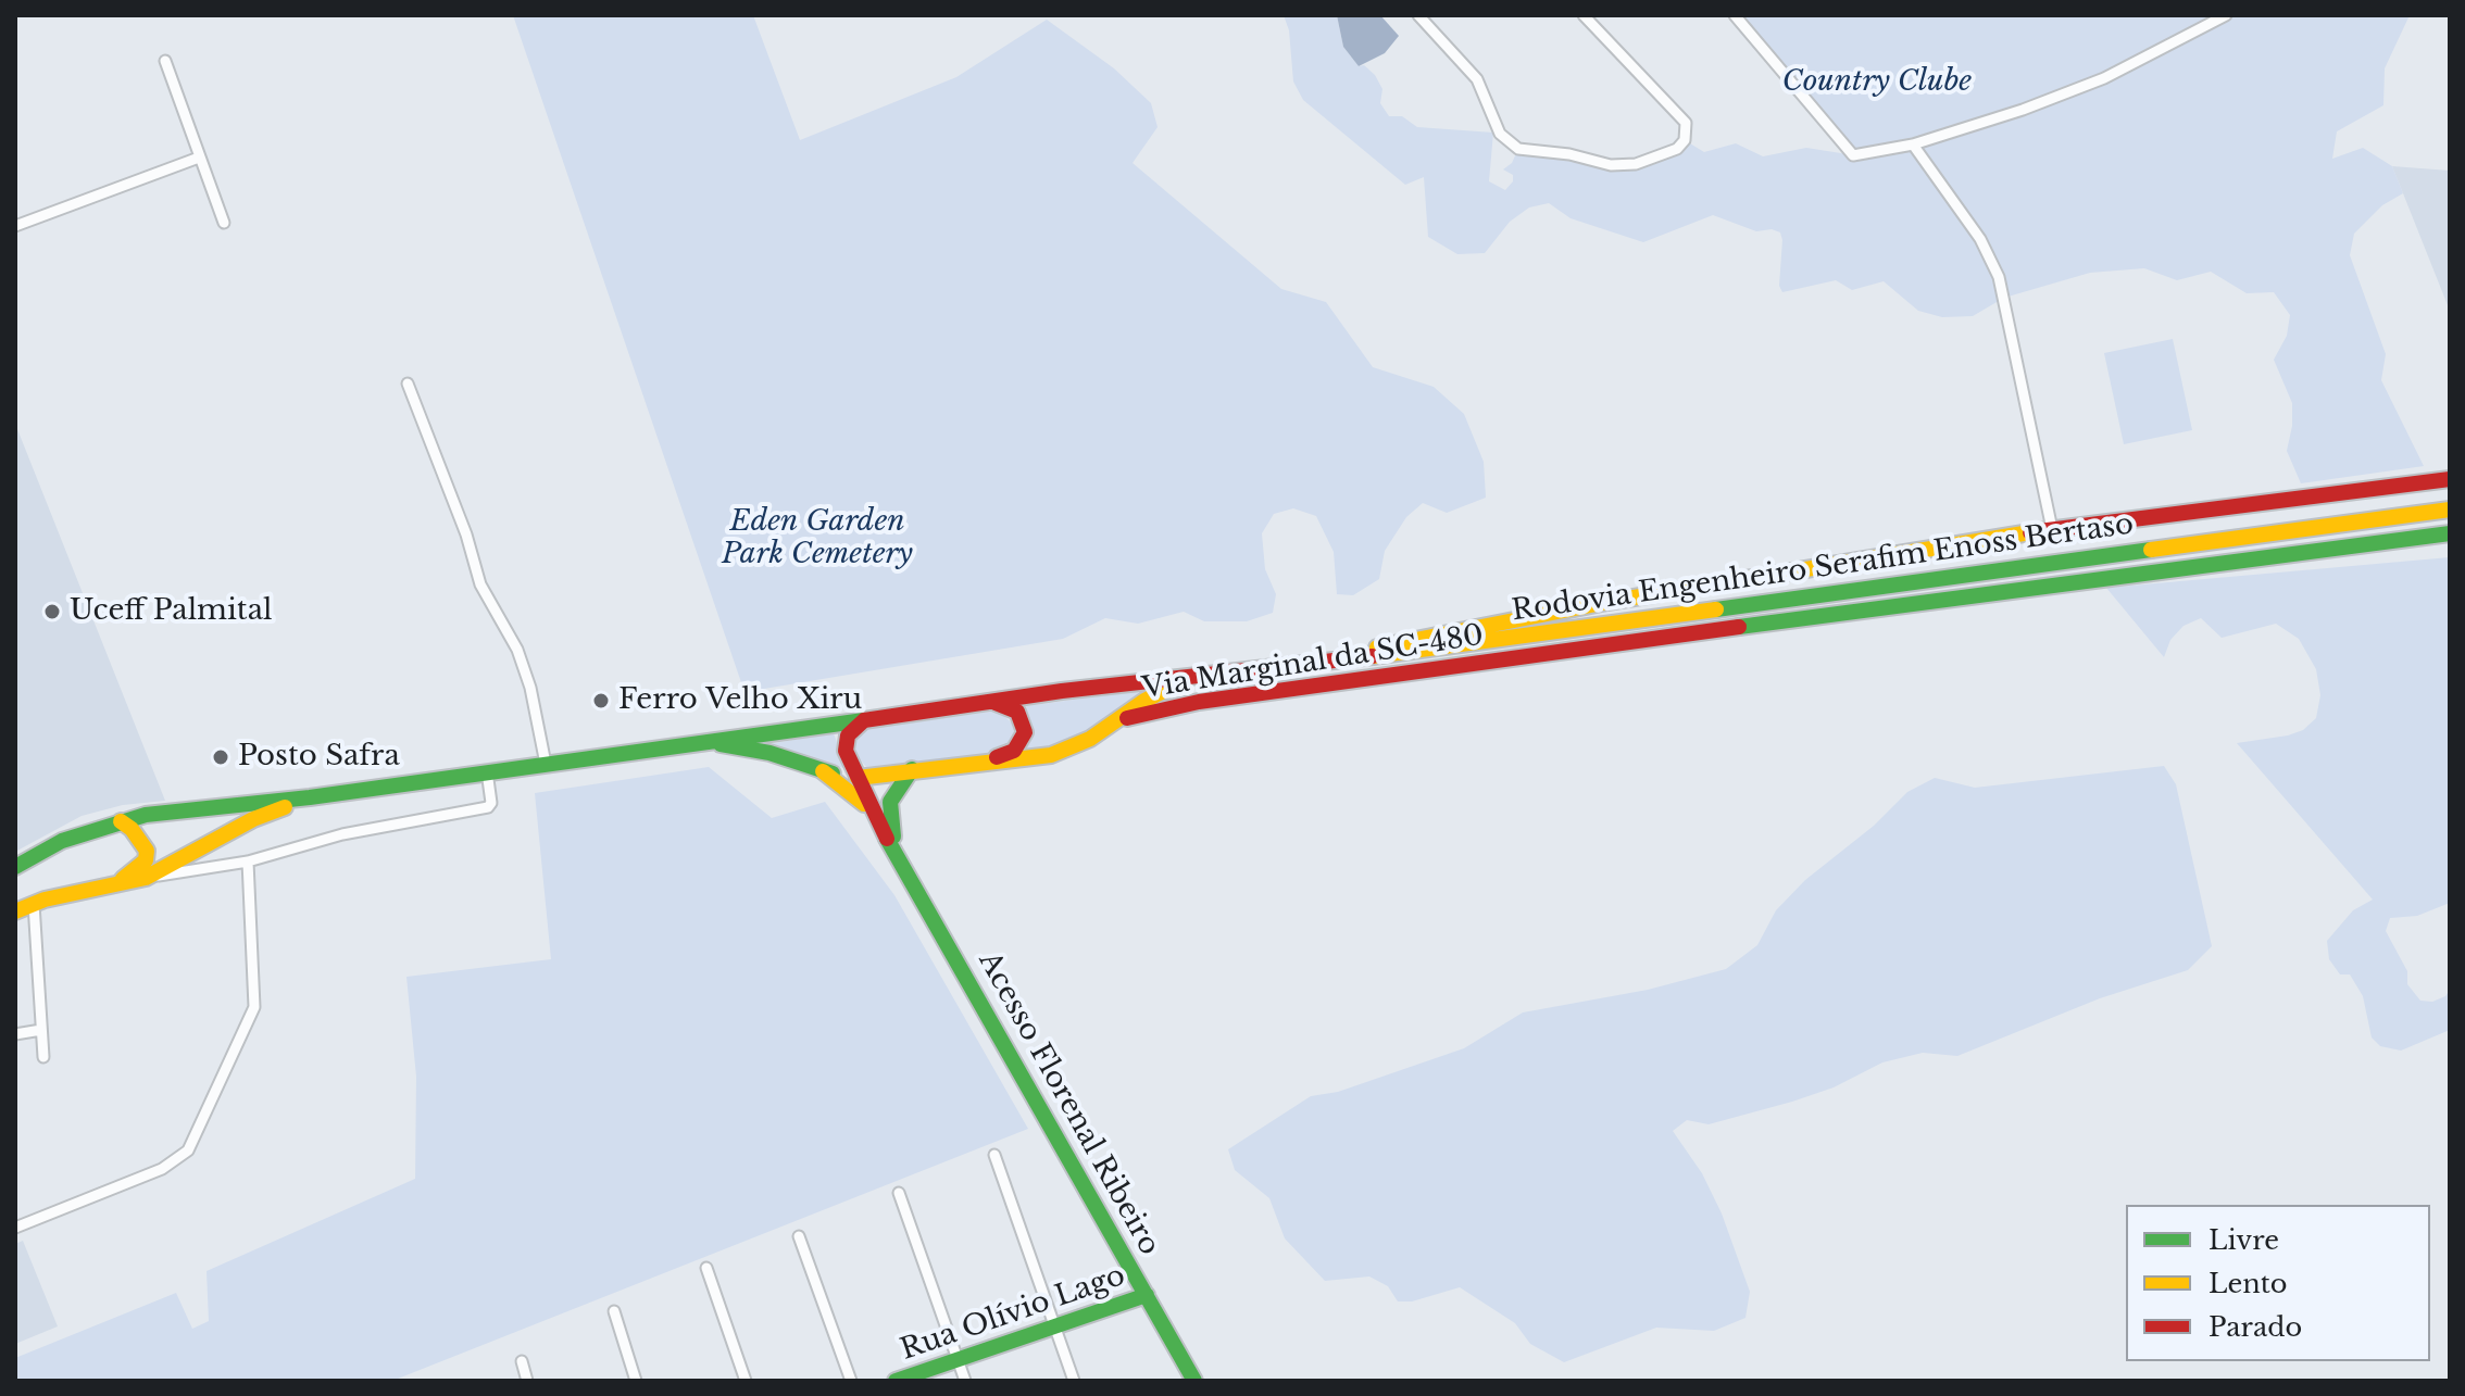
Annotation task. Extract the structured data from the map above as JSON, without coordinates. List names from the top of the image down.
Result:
{
  "streets": {
    "main road": [
      "Rodovia Engenheiro Serafim Enoss Bertaso",
      "Via Marginal da SC-480",
      "Acesso Florenal Ribeiro",
      "Rua Olívio Lago"
    ]
  },
  "crossings": [
    ["Rodovia Engenheiro Serafim Enoss Bertaso", "Via Marginal da SC-480"],
    ["Rodovia Engenheiro Serafim Enoss Bertaso", "Acesso Florenal Ribeiro"],
    ["Acesso Florenal Ribeiro", "Rua Olívio Lago"]
  ],
  "parks": ["Country Clube", "Eden Garden Park Cemetery"],
  "places": ["Uceff Palmital", "Ferro Velho Xiru", "Posto Safra"],
  "legend": ["Livre", "Lento", "Parado"]
}
